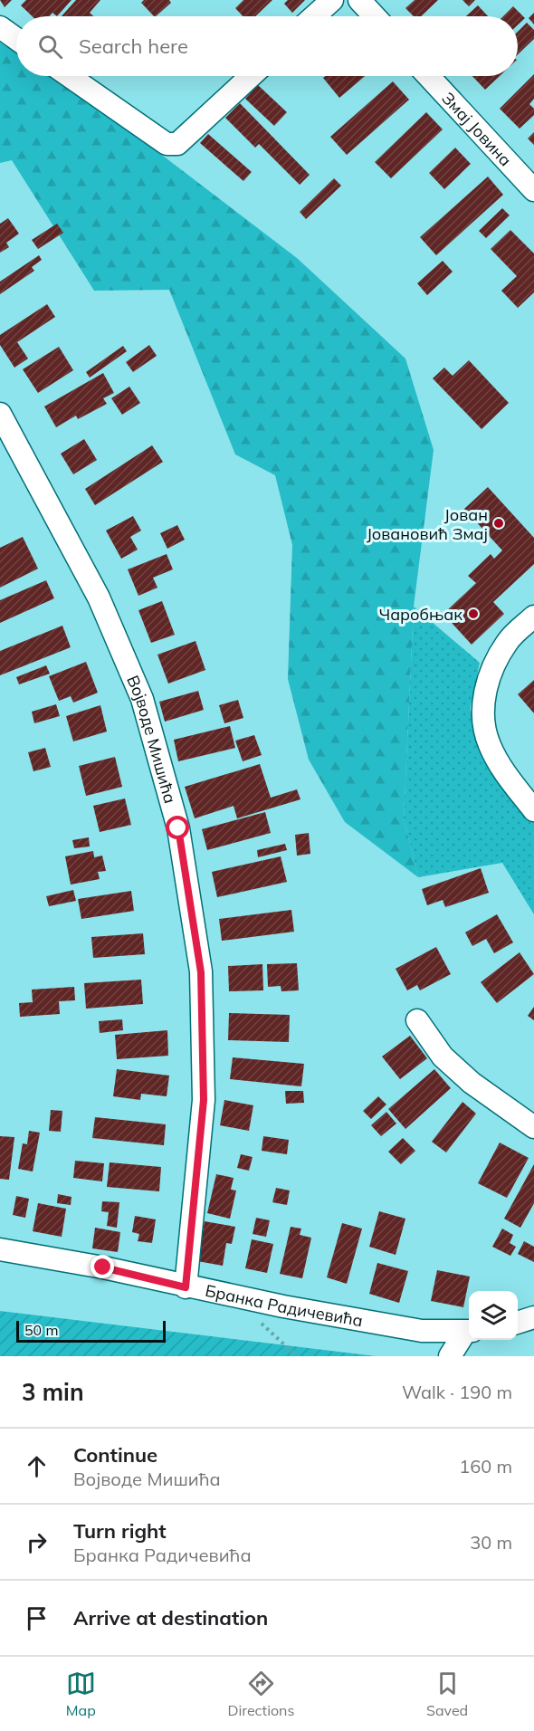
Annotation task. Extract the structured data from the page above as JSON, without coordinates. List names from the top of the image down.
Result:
{
  "streets": {
    "street": ["Змај Јовина", "Војводе Мишића", "Бранка Радичевића"]
  },
  "crossings": [
    ["Војводе Мишића", "Бранка Радичевића"]
  ],
  "places": ["Јован Јовановић Змај", "Чаробњак"],
  "scale_bar": "50 m",
  "page": {
    "search": "Search here",
    "scale": "50 m",
    "heading": ["3 min", "Walk · 190 m"],
    "list": [
      ["Continue", "Војводе Мишића", "160 m"],
      ["Turn right", "Бранка Радичевића", "30 m"],
      "Arrive at destination"
    ],
    "nav": ["Map", "Directions", "Saved"]
  }
}
